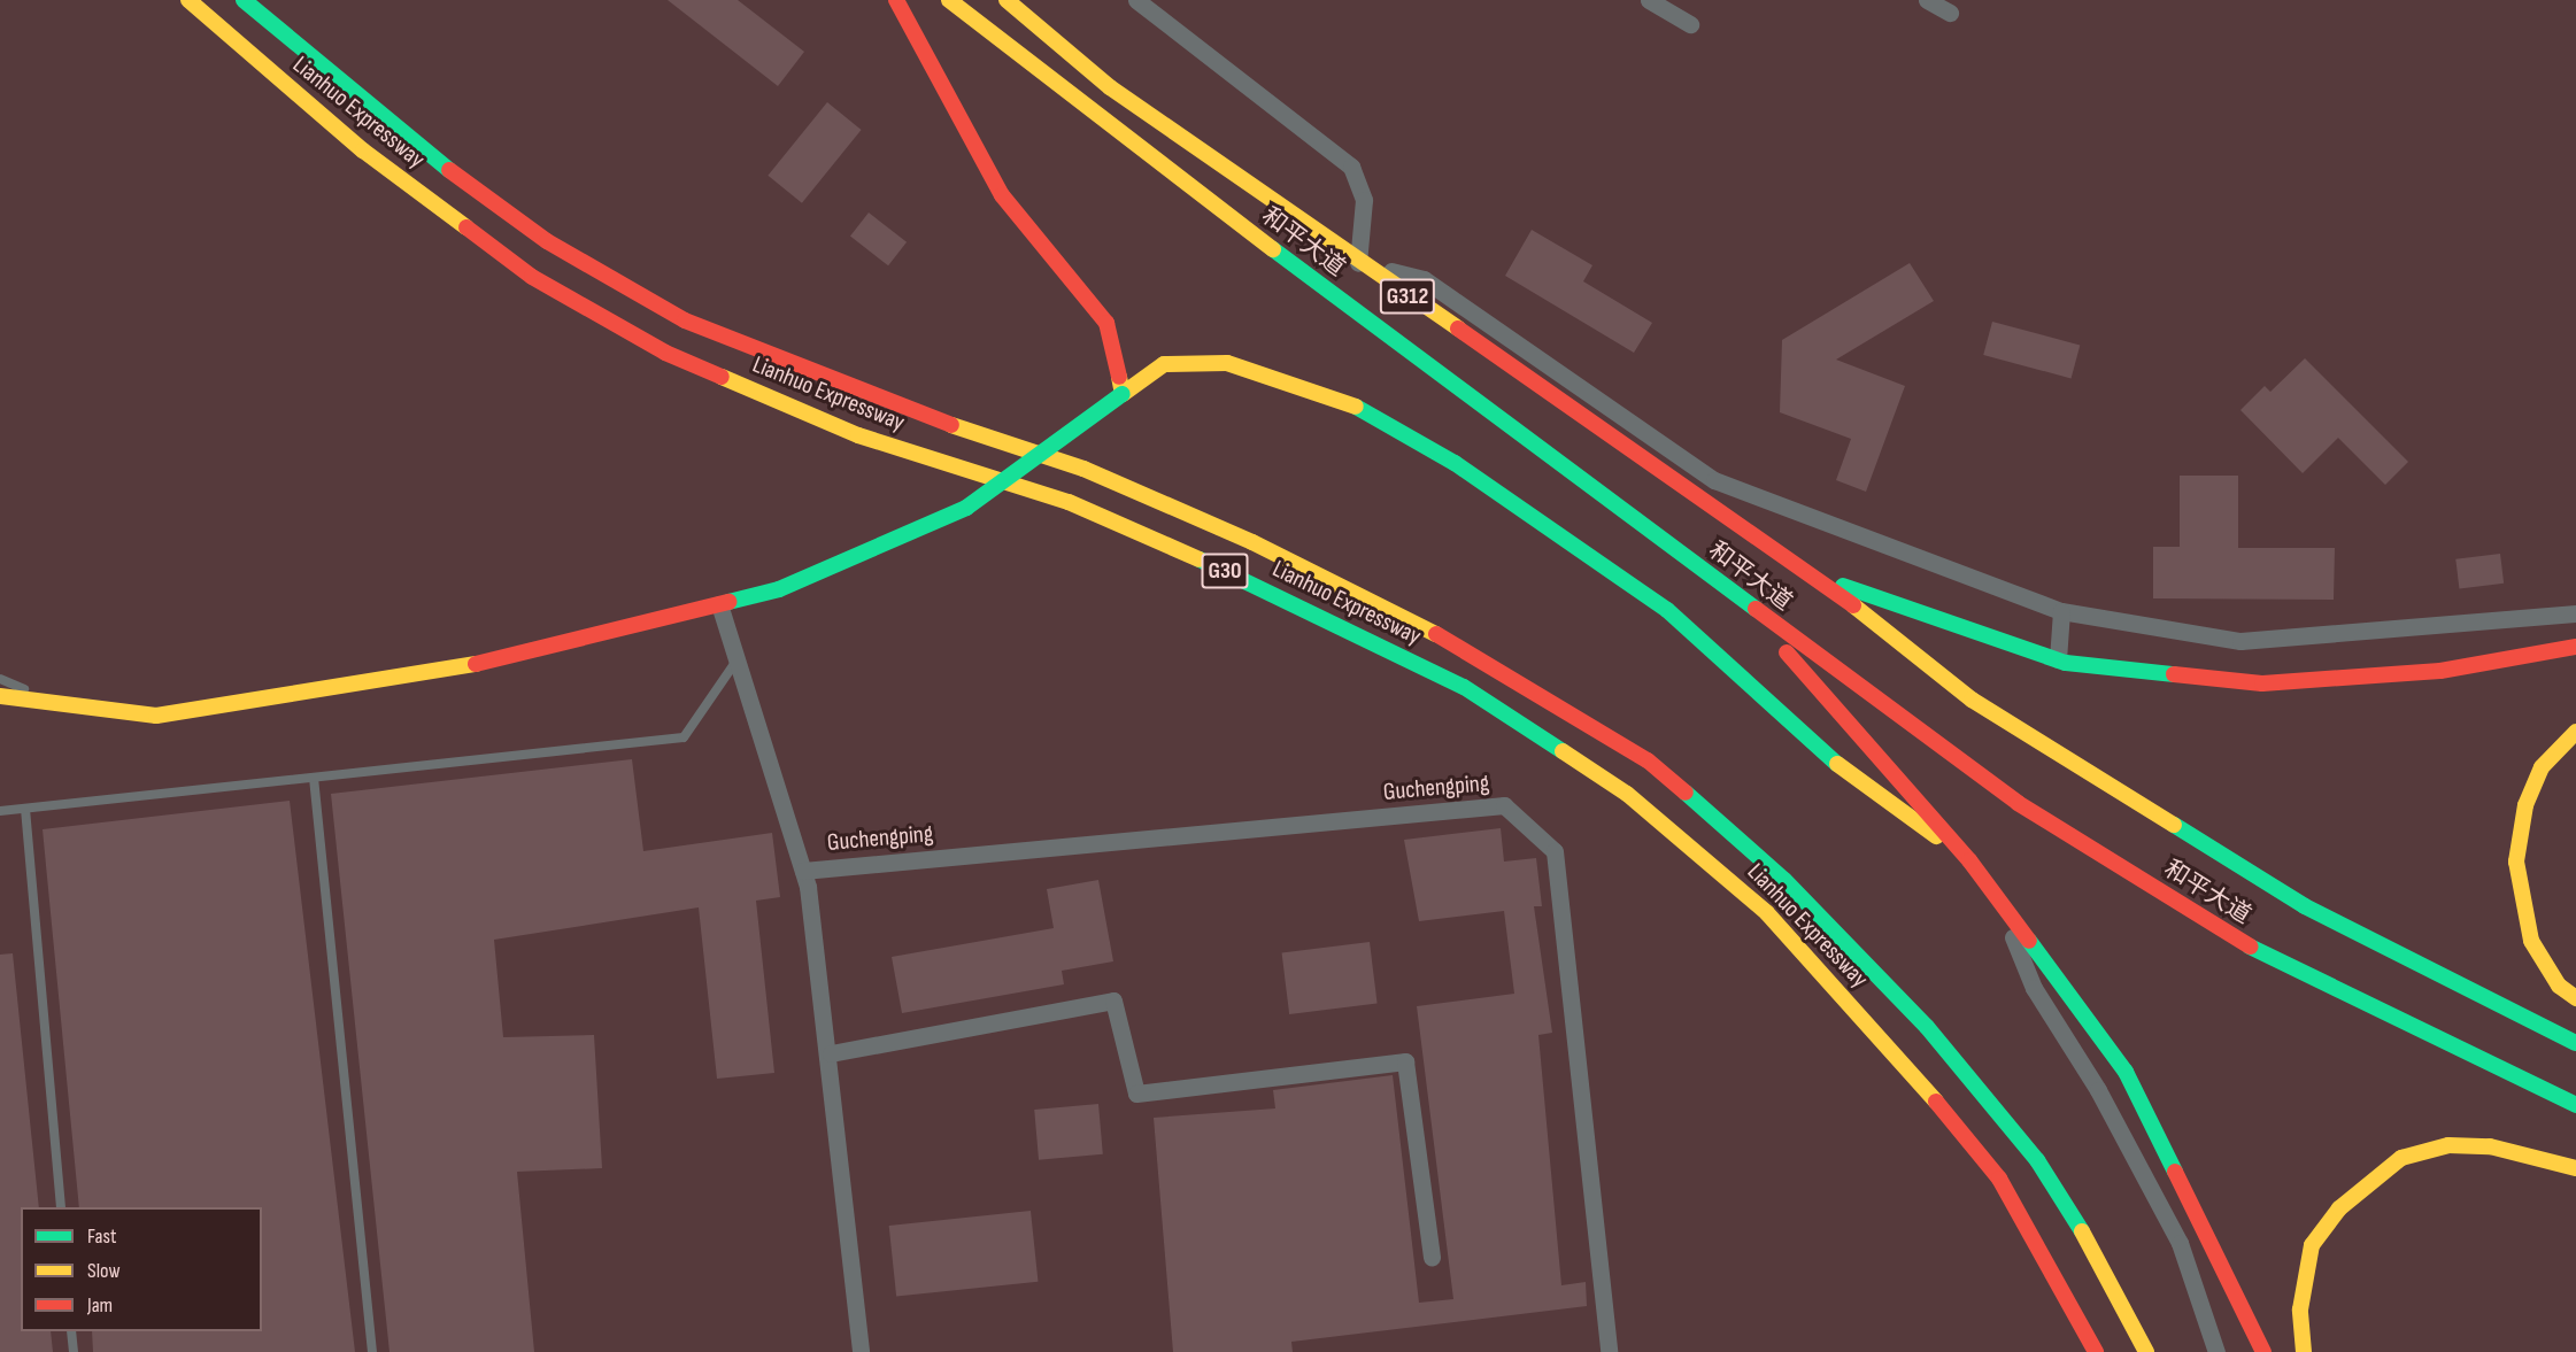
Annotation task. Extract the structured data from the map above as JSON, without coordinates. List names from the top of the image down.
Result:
{
  "streets": {
    "main road": [
      "Lianhuo Expressway",
      "和平大道",
      "G312",
      "G30"
    ],
    "street": ["Guchengping"]
  },
  "legend": ["Fast", "Slow", "Jam"]
}
